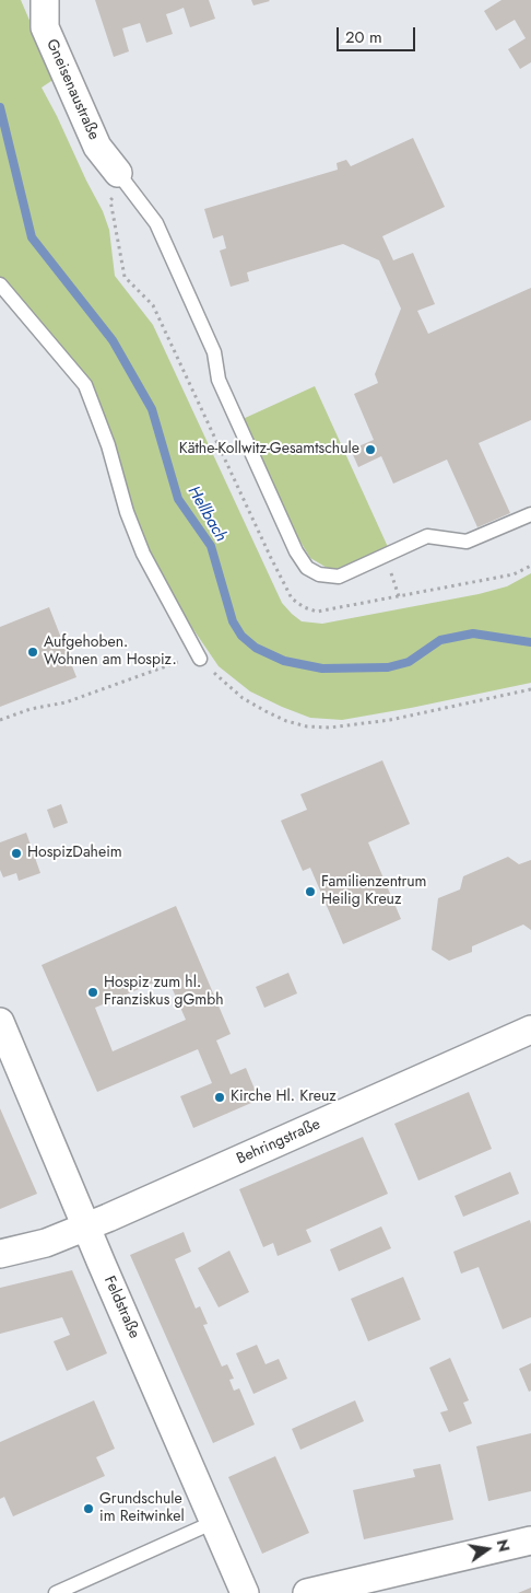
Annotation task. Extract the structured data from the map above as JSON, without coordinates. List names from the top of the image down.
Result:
{
  "streets": {
    "street": ["Gneisenaustraße", "Behringstraße", "Feldstraße"]
  },
  "crossings": [
    ["Behringstraße", "Feldstraße"]
  ],
  "water": ["Hellbach"],
  "places": [
    "Käthe-Kollwitz-Gesamtschule",
    "Aufgehoben. Wohnen am Hospiz.",
    "HospizDaheim",
    "Familienzentrum Heilig Kreuz",
    "Hospiz zum hl. Franziskus gGmbh",
    "Kirche Hl. Kreuz",
    "Grundschule im Reitwinkel"
  ],
  "scale_bar": "20 m",
  "north": "right"
}
